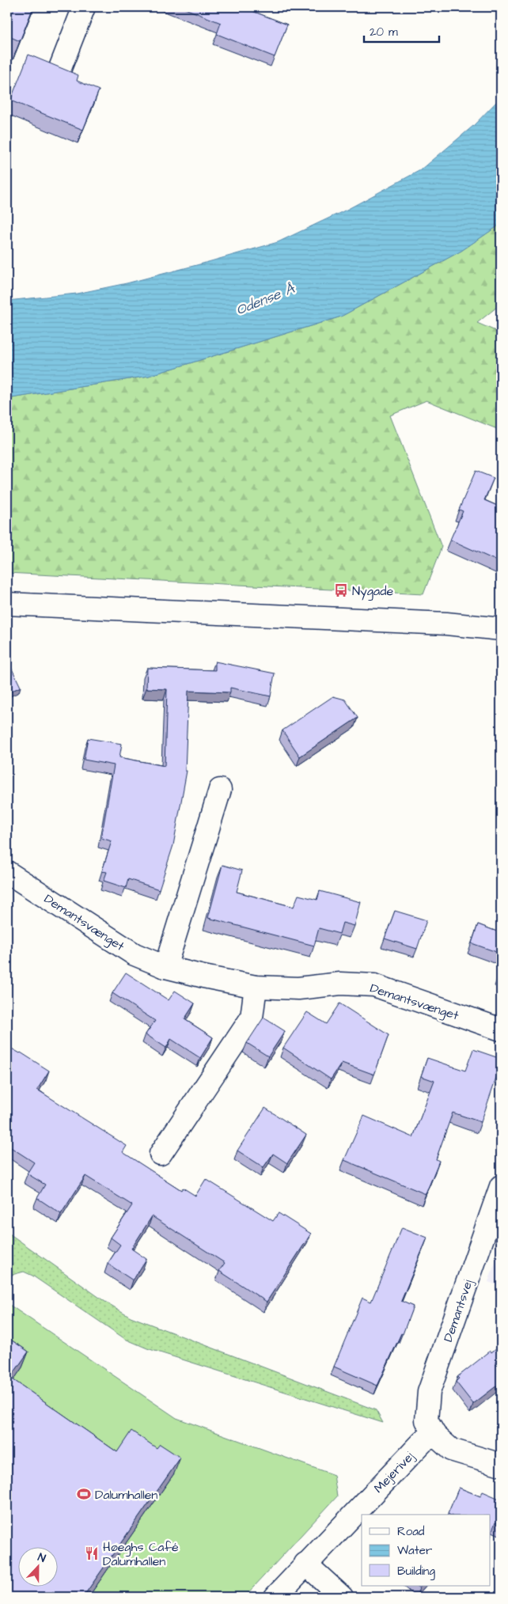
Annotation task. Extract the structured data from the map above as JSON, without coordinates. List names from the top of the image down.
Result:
{
  "streets": {
    "street": ["Demantsvænget", "Demantsvej", "Mejerivej"]
  },
  "crossings": [
    ["Demantsvej", "Mejerivej"]
  ],
  "water": ["Odense Å"],
  "places": {
    "bus stop": ["Nygade"],
    "sports": ["Dalumhallen"],
    "restaurant": ["Høeghs Café Dalumhallen"]
  },
  "legend": ["Road", "Water", "Building"],
  "scale_bar": "20 m",
  "north": "top"
}
